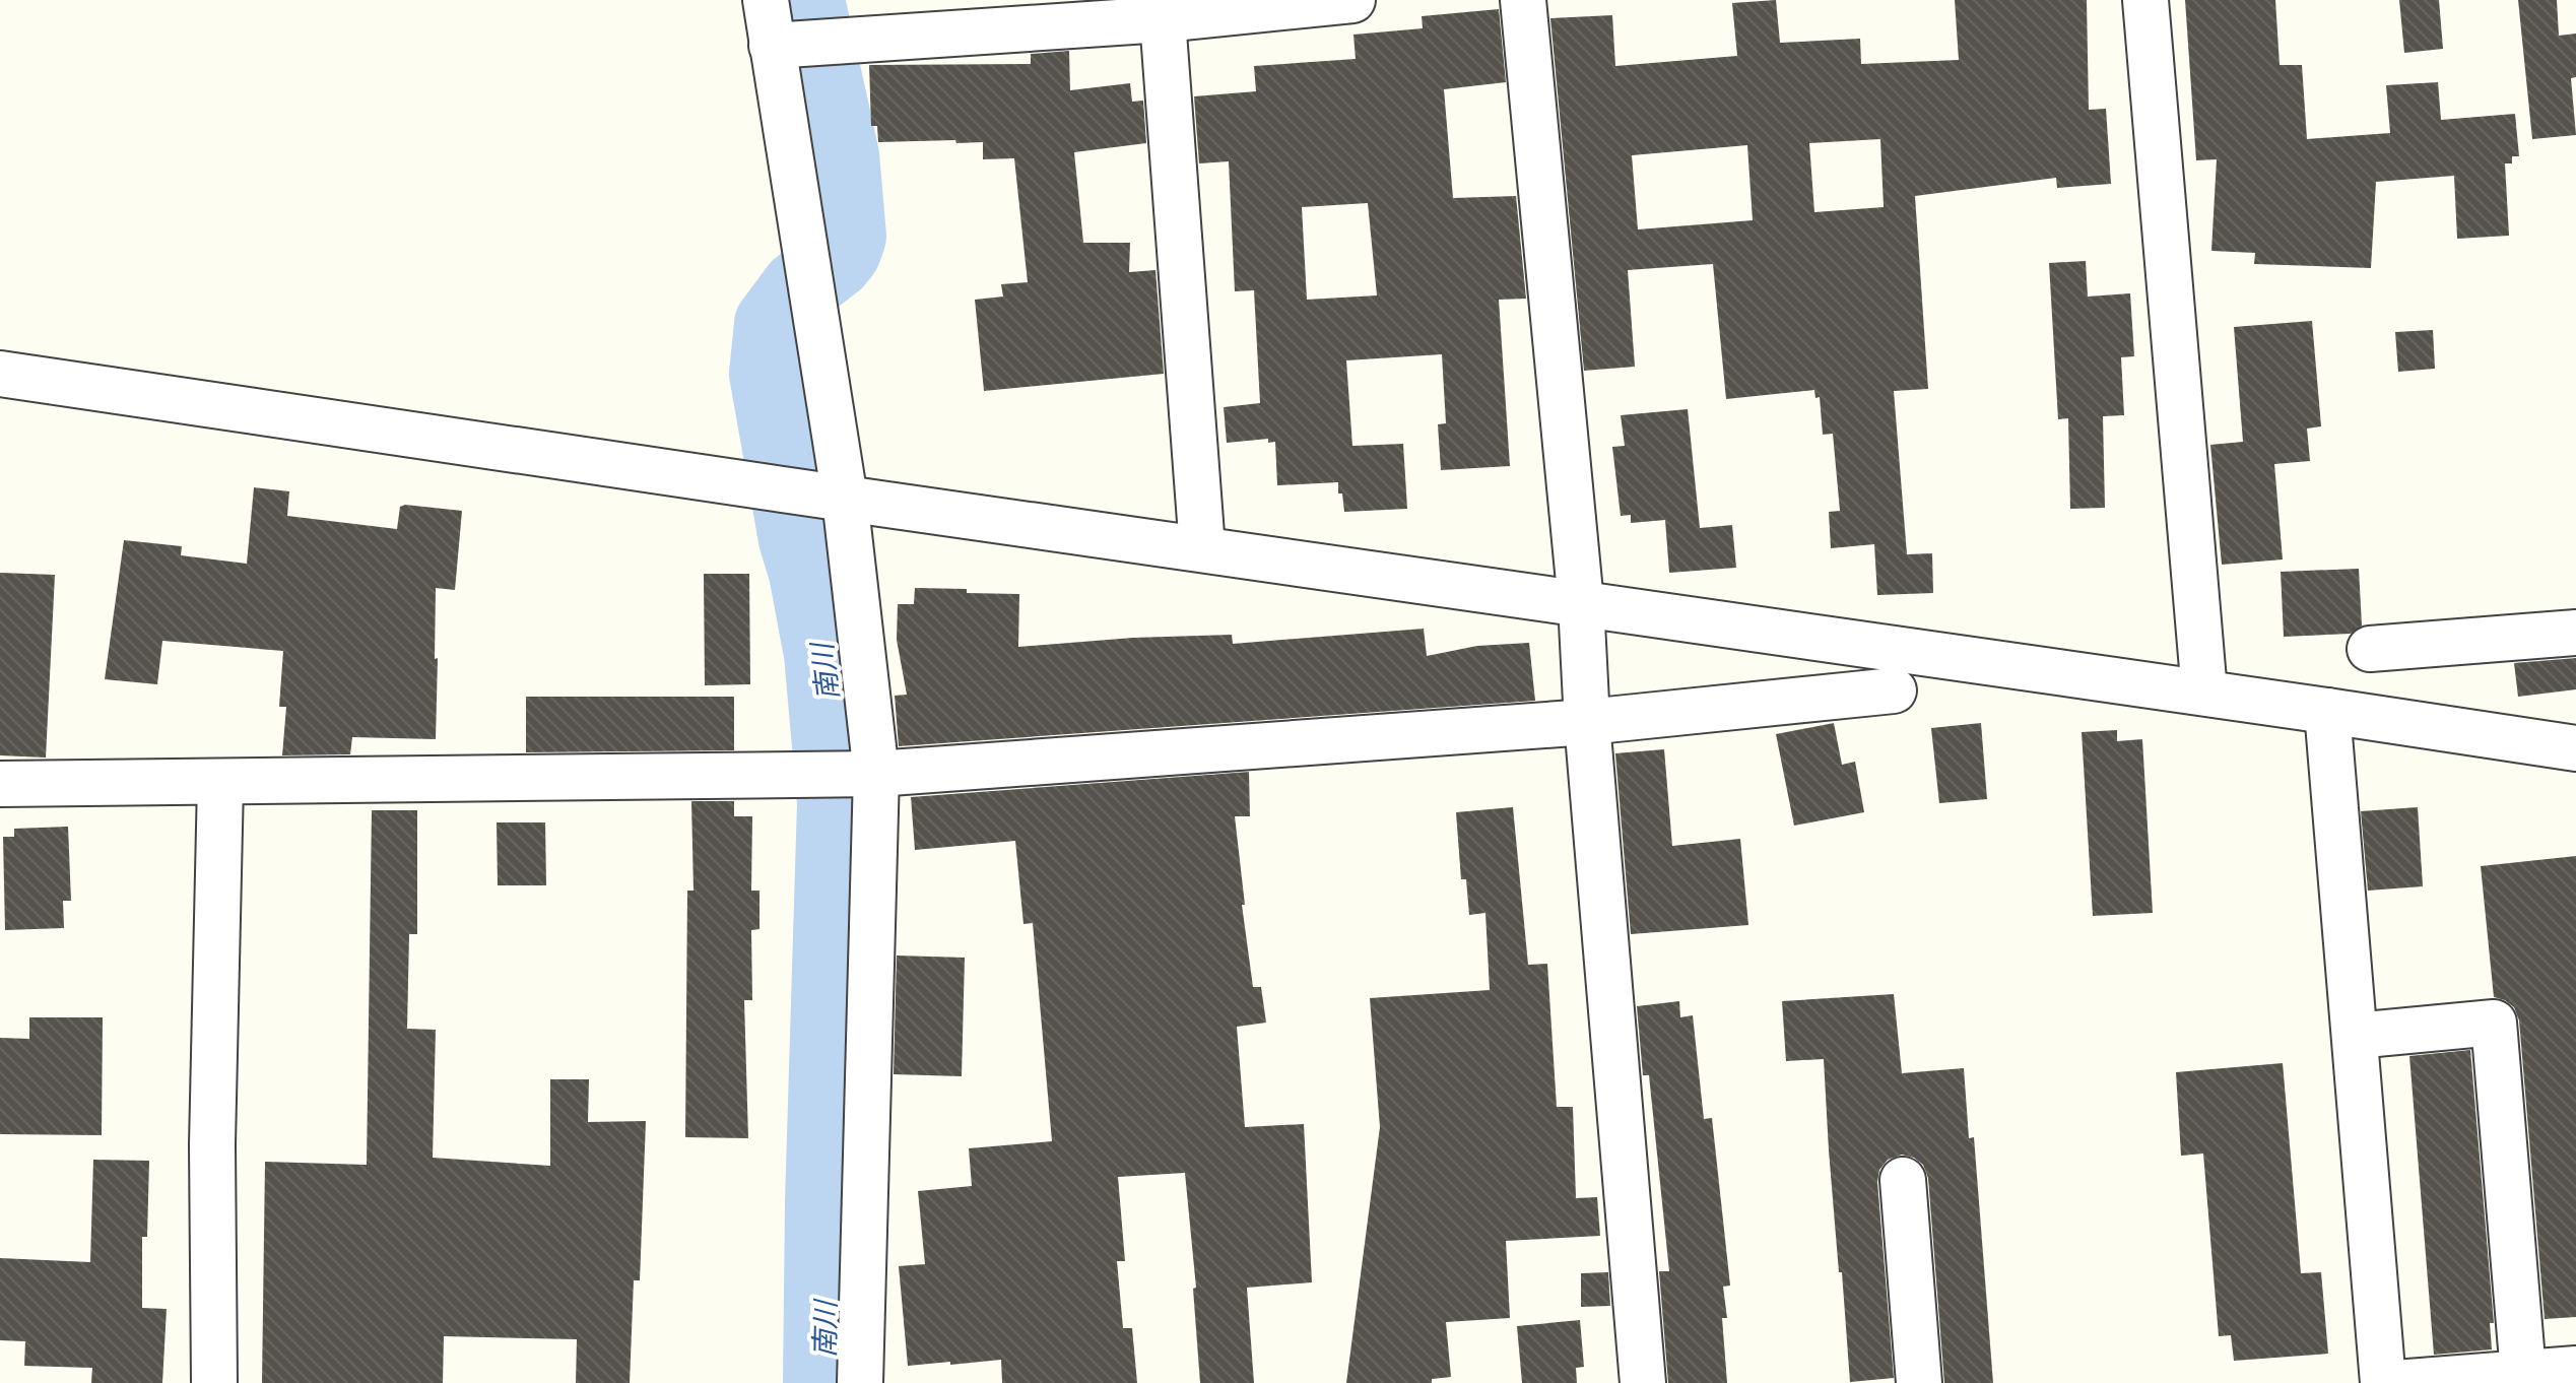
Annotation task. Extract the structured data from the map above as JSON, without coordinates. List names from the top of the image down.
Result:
{
  "water": ["南川"]
}
